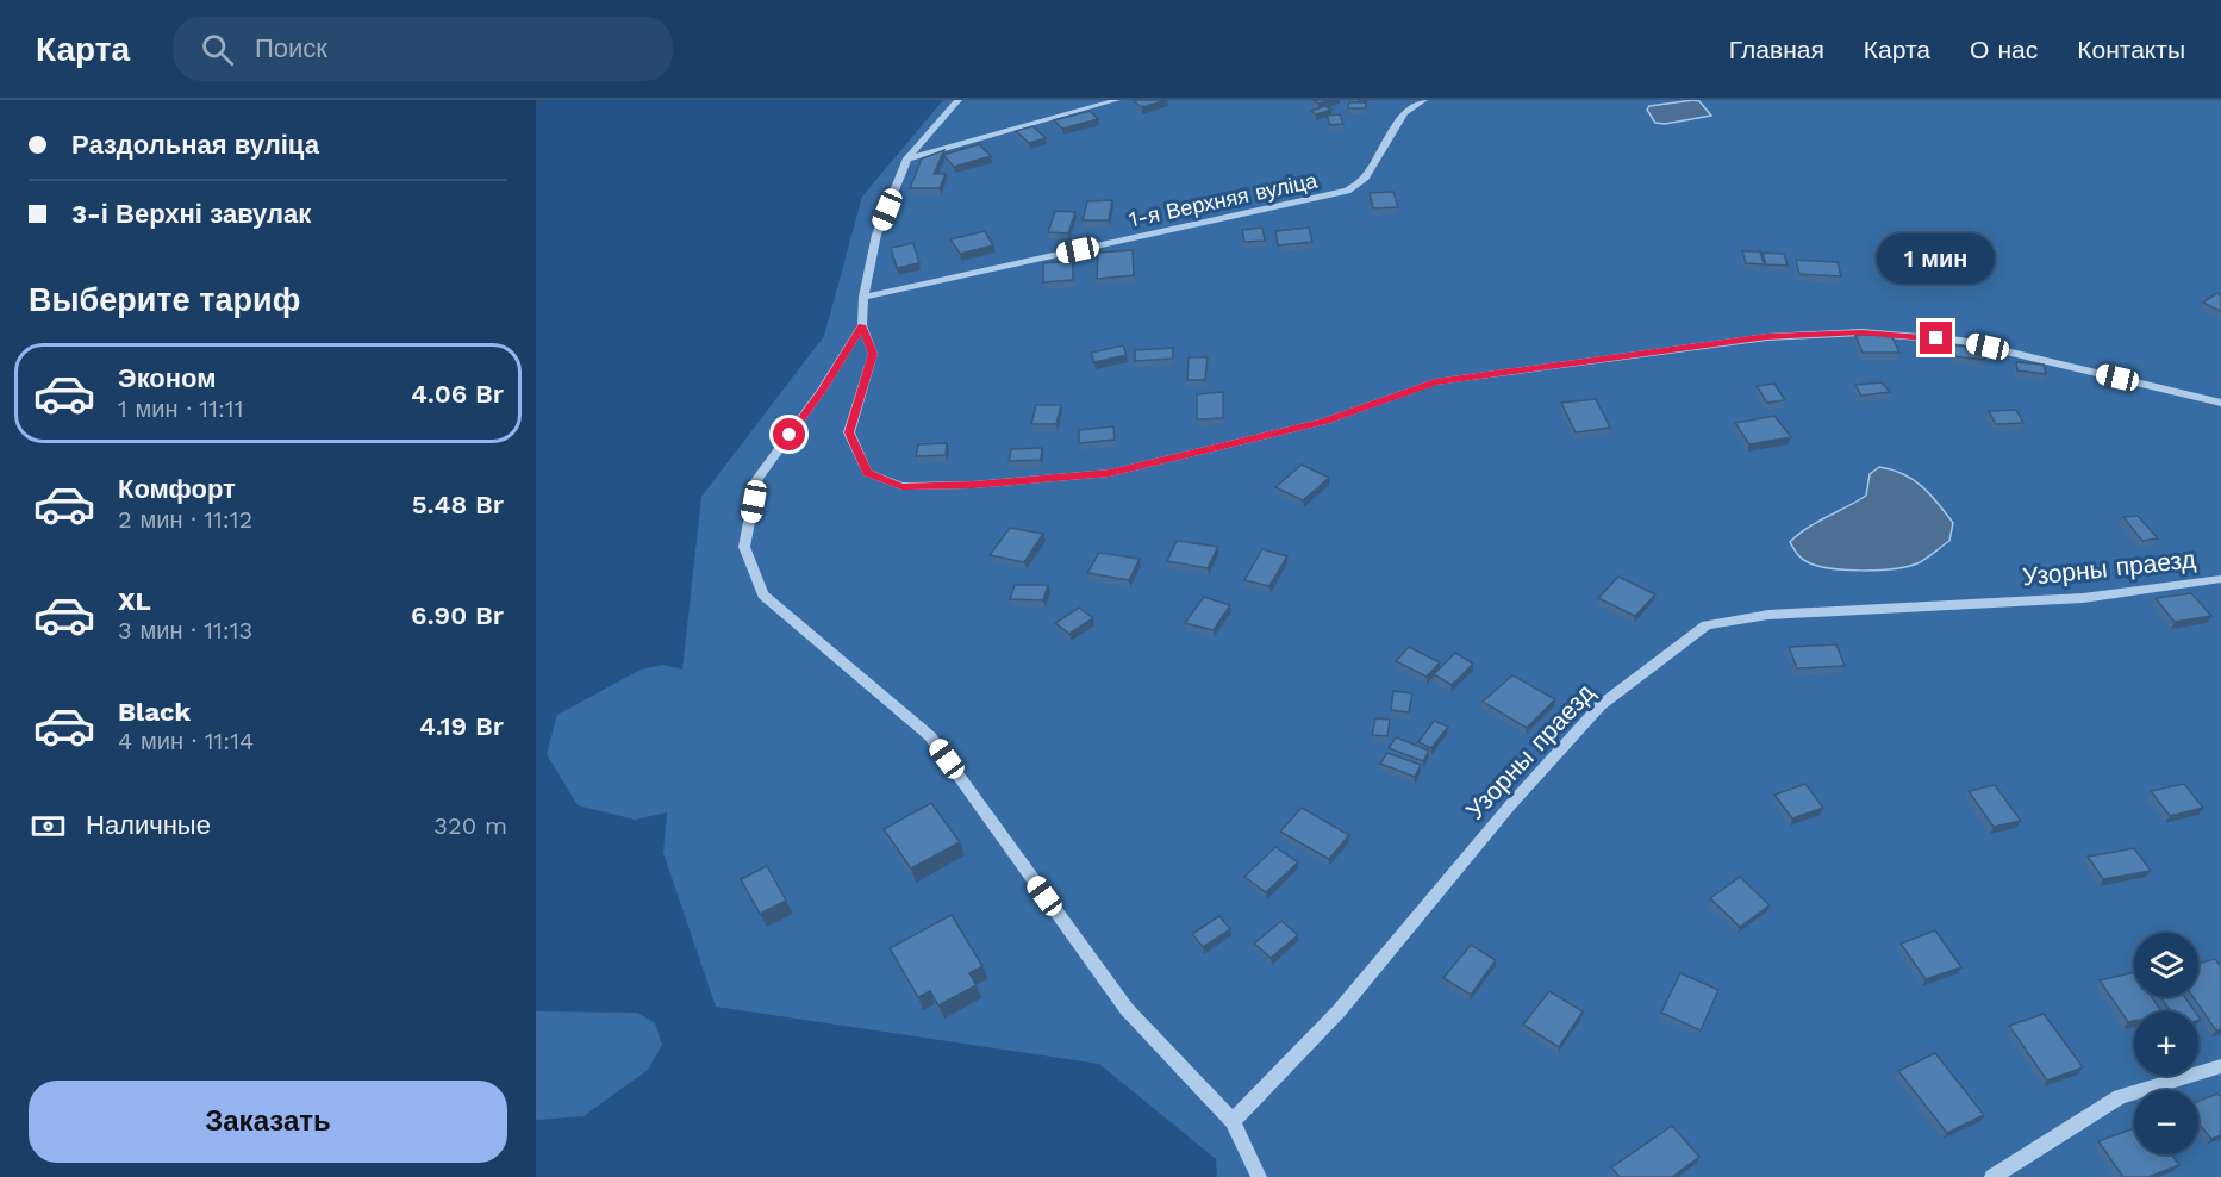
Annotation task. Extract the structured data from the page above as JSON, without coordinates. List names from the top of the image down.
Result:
{
  "streets": {
    "street": ["1-я Верхняя вуліца", "Узорны праезд"]
  },
  "page": {
    "header": "Карта",
    "search": "Поиск",
    "nav": [
      "Главная",
      "Карта",
      "О нас",
      "Контакты"
    ],
    "banner": ["Раздольная вуліца", "3-і Верхні завулак"],
    "bubble": "1 мин",
    "heading": "Выберите тариф",
    "list": [
      {
        "name": "Эконом",
        "note": "1 мин · 11:11",
        "value": "4.06 Br"
      },
      {
        "name": "Комфорт",
        "note": "2 мин · 11:12",
        "value": "5.48 Br"
      },
      {
        "name": "XL",
        "note": "3 мин · 11:13",
        "value": "6.90 Br"
      },
      {
        "name": "Black",
        "note": "4 мин · 11:14",
        "value": "4.19 Br"
      }
    ],
    "pay": ["Наличные", "320 m"],
    "map_buttons": ["+", "−"],
    "buttons": "Заказать"
  }
}
